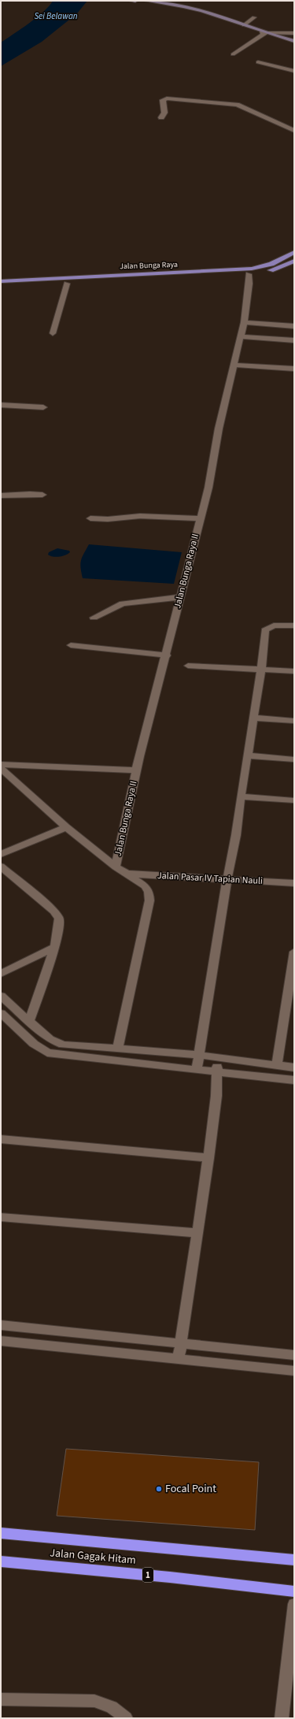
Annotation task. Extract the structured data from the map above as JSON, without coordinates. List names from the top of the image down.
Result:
{
  "streets": {
    "highway": ["Jalan Gagak Hitam", "1"],
    "main road": ["Jalan Bunga Raya"],
    "street": ["Jalan Bunga Raya II", "Jalan Pasar IV Tapian Nauli"]
  },
  "crossings": [
    ["Jalan Bunga Raya", "Jalan Bunga Raya II"]
  ],
  "water": ["Sei Belawan"],
  "places": ["Focal Point"]
}
